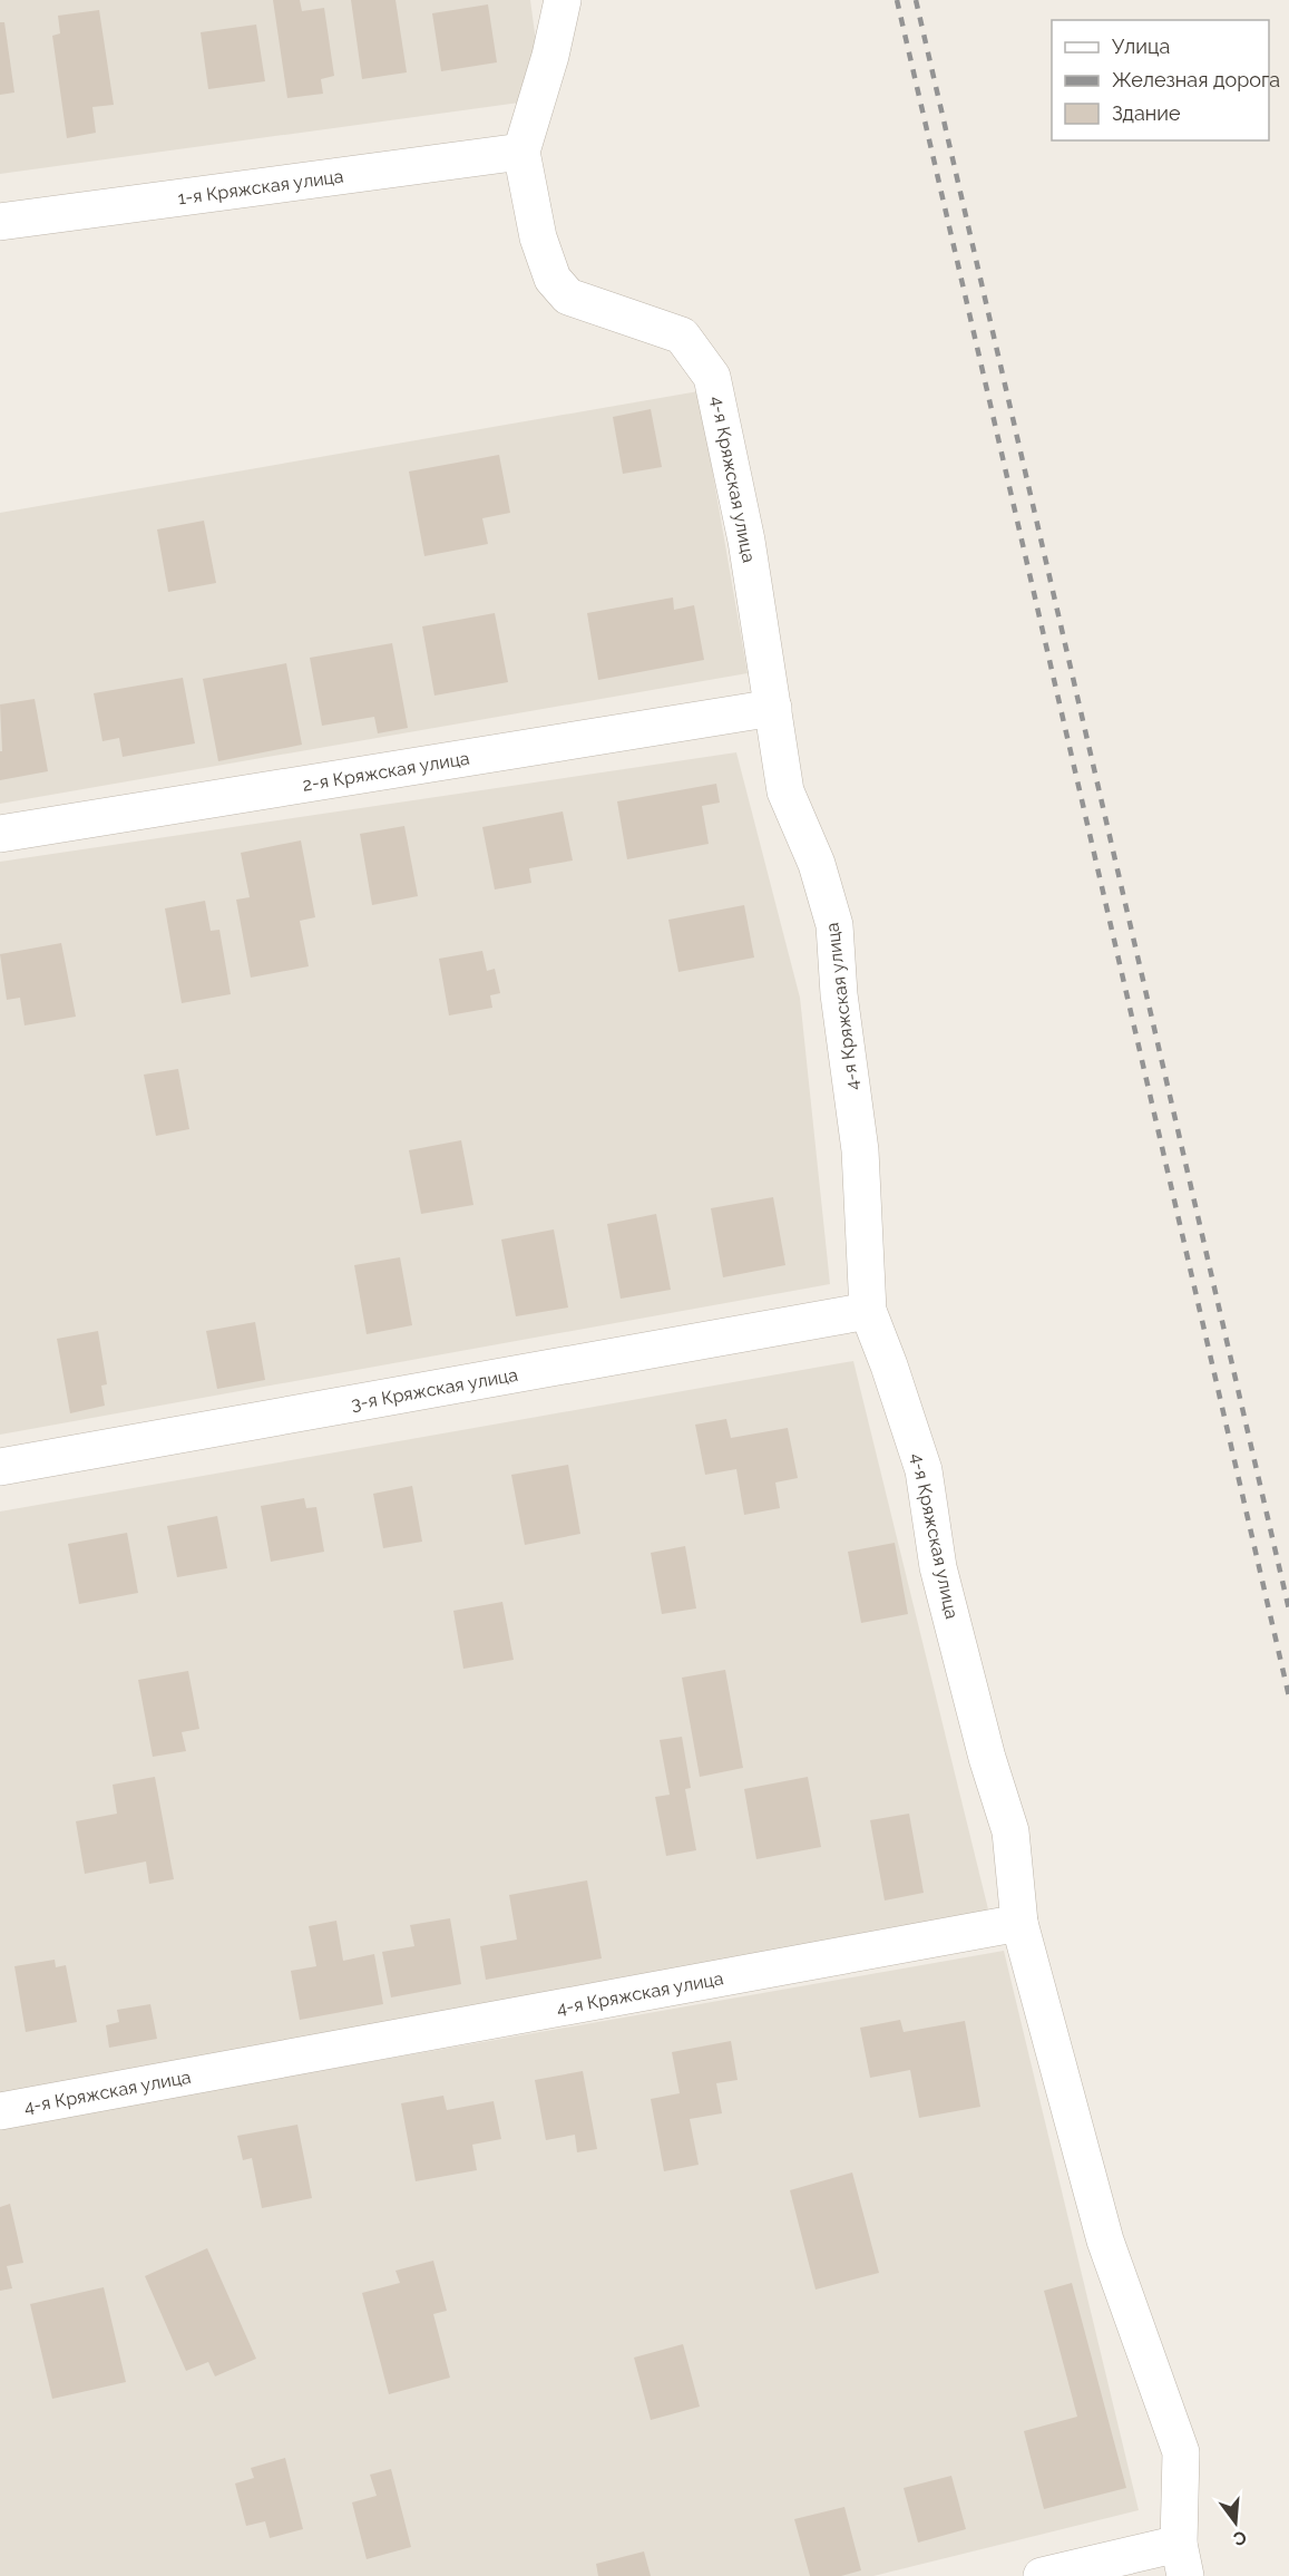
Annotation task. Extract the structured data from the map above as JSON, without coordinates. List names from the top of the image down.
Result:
{
  "streets": {
    "street": [
      "1-я Кряжская улица",
      "4-я Кряжская улица",
      "2-я Кряжская улица",
      "3-я Кряжская улица"
    ]
  },
  "crossings": [
    ["1-я Кряжская улица", "4-я Кряжская улица"],
    ["4-я Кряжская улица", "2-я Кряжская улица"],
    ["4-я Кряжская улица", "3-я Кряжская улица"]
  ],
  "legend": ["Улица", "Железная дорога", "Здание"],
  "north": "bottom"
}
